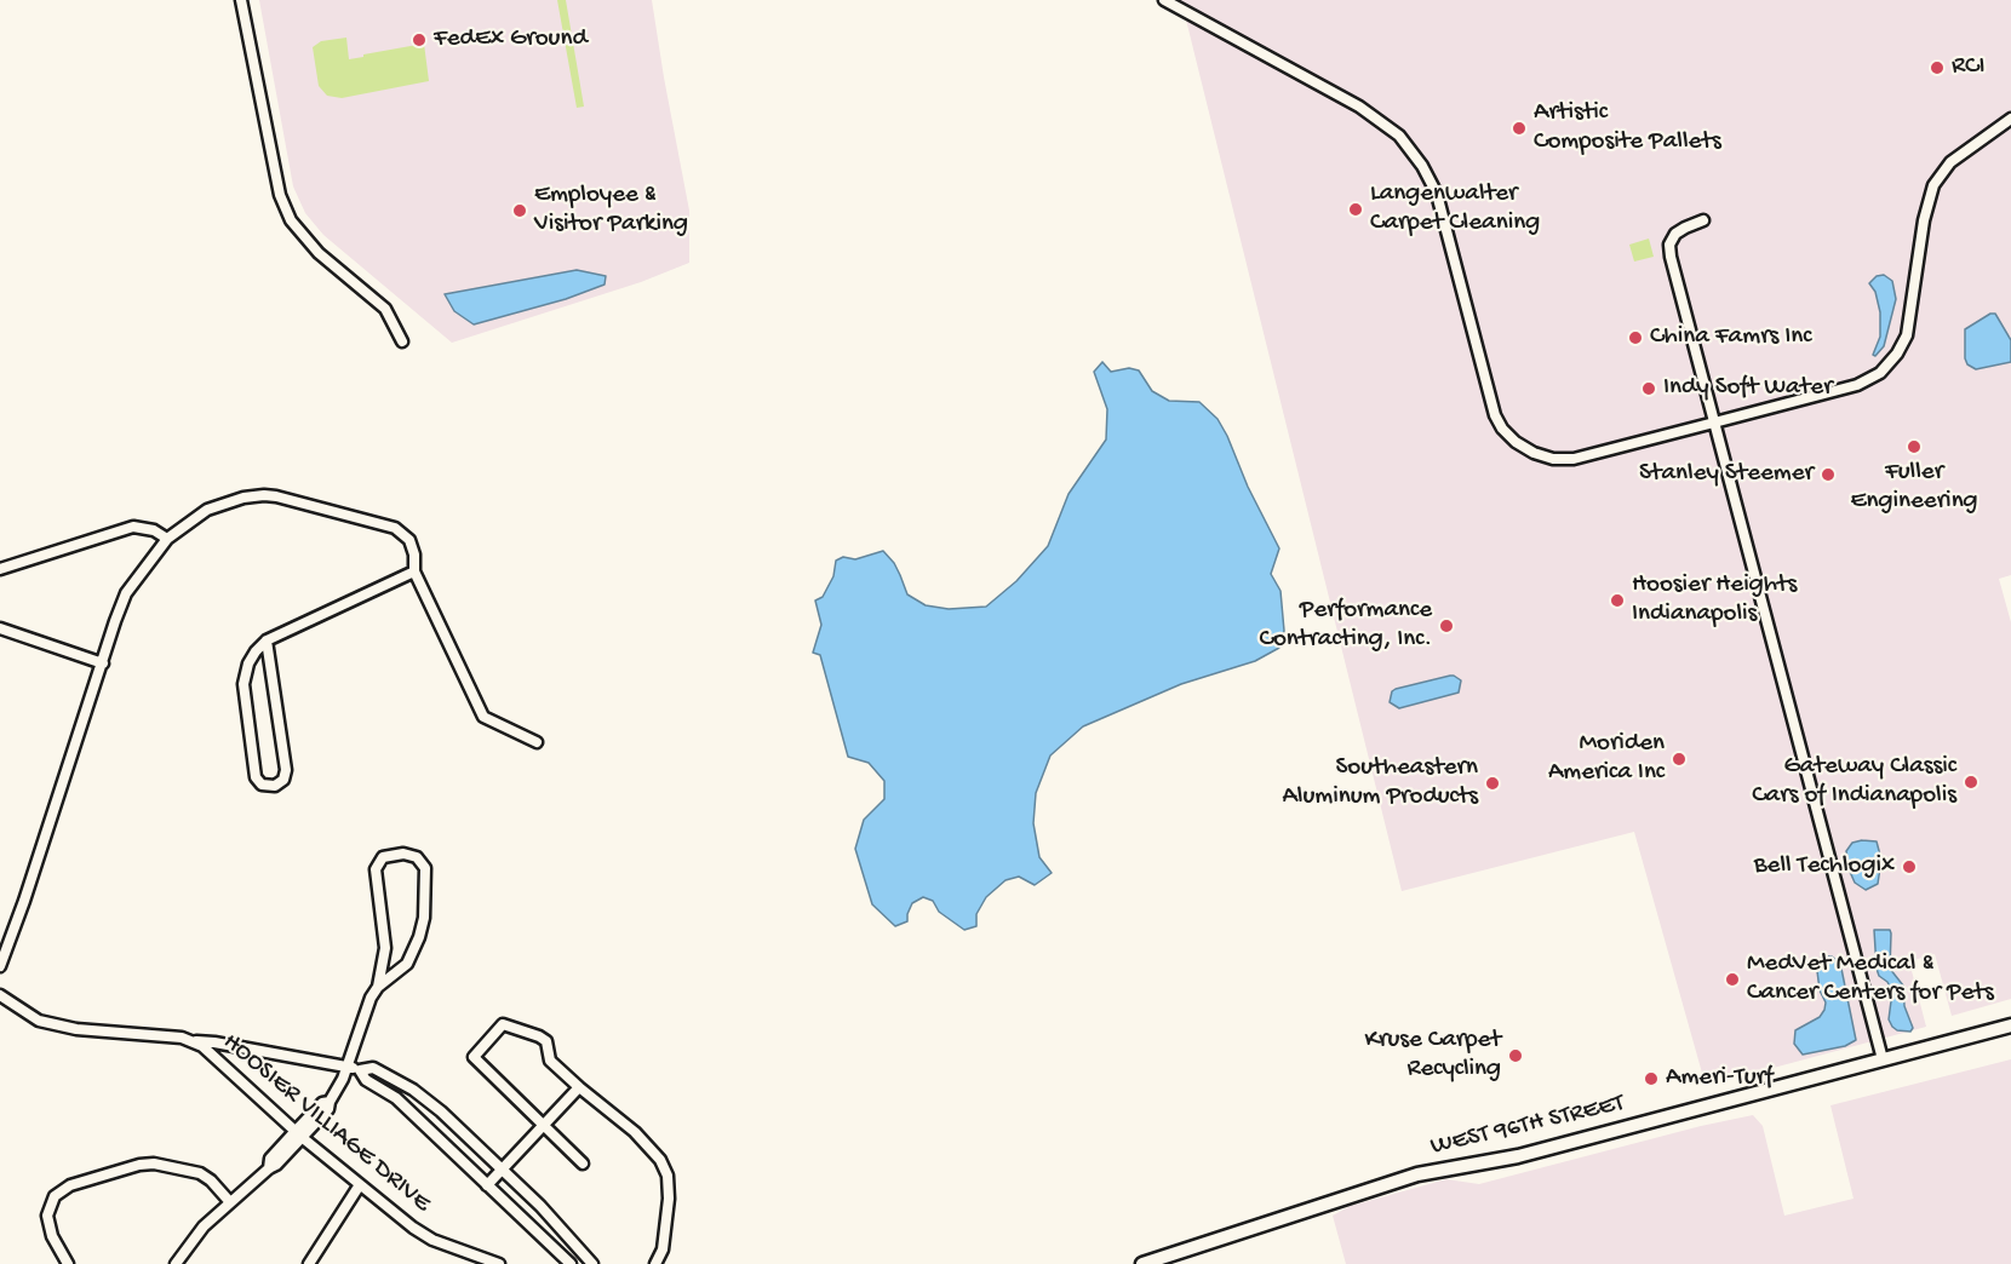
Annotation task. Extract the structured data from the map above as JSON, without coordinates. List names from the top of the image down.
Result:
{
  "streets": {
    "street": ["HOOSIER VILLIAGE DRIVE", "WEST 96TH STREET"]
  },
  "places": [
    "FedEx Ground",
    "RCI",
    "Artistic Composite Pallets",
    "Langenwalter Carpet Cleaning",
    "Employee & Visitor Parking",
    "China Famrs Inc",
    "Indy Soft Water",
    "Fuller Engineering",
    "Stanley Steemer",
    "Hoosier Heights Indianapolis",
    "Performance Contracting, Inc.",
    "Moriden America Inc",
    "Gateway Classic Cars of Indianapolis",
    "Southeastern Aluminum Products",
    "Bell Techlogix",
    "MedVet Medical & Cancer Centers for Pets",
    "Kruse Carpet Recycling",
    "Ameri-Turf"
  ]
}
